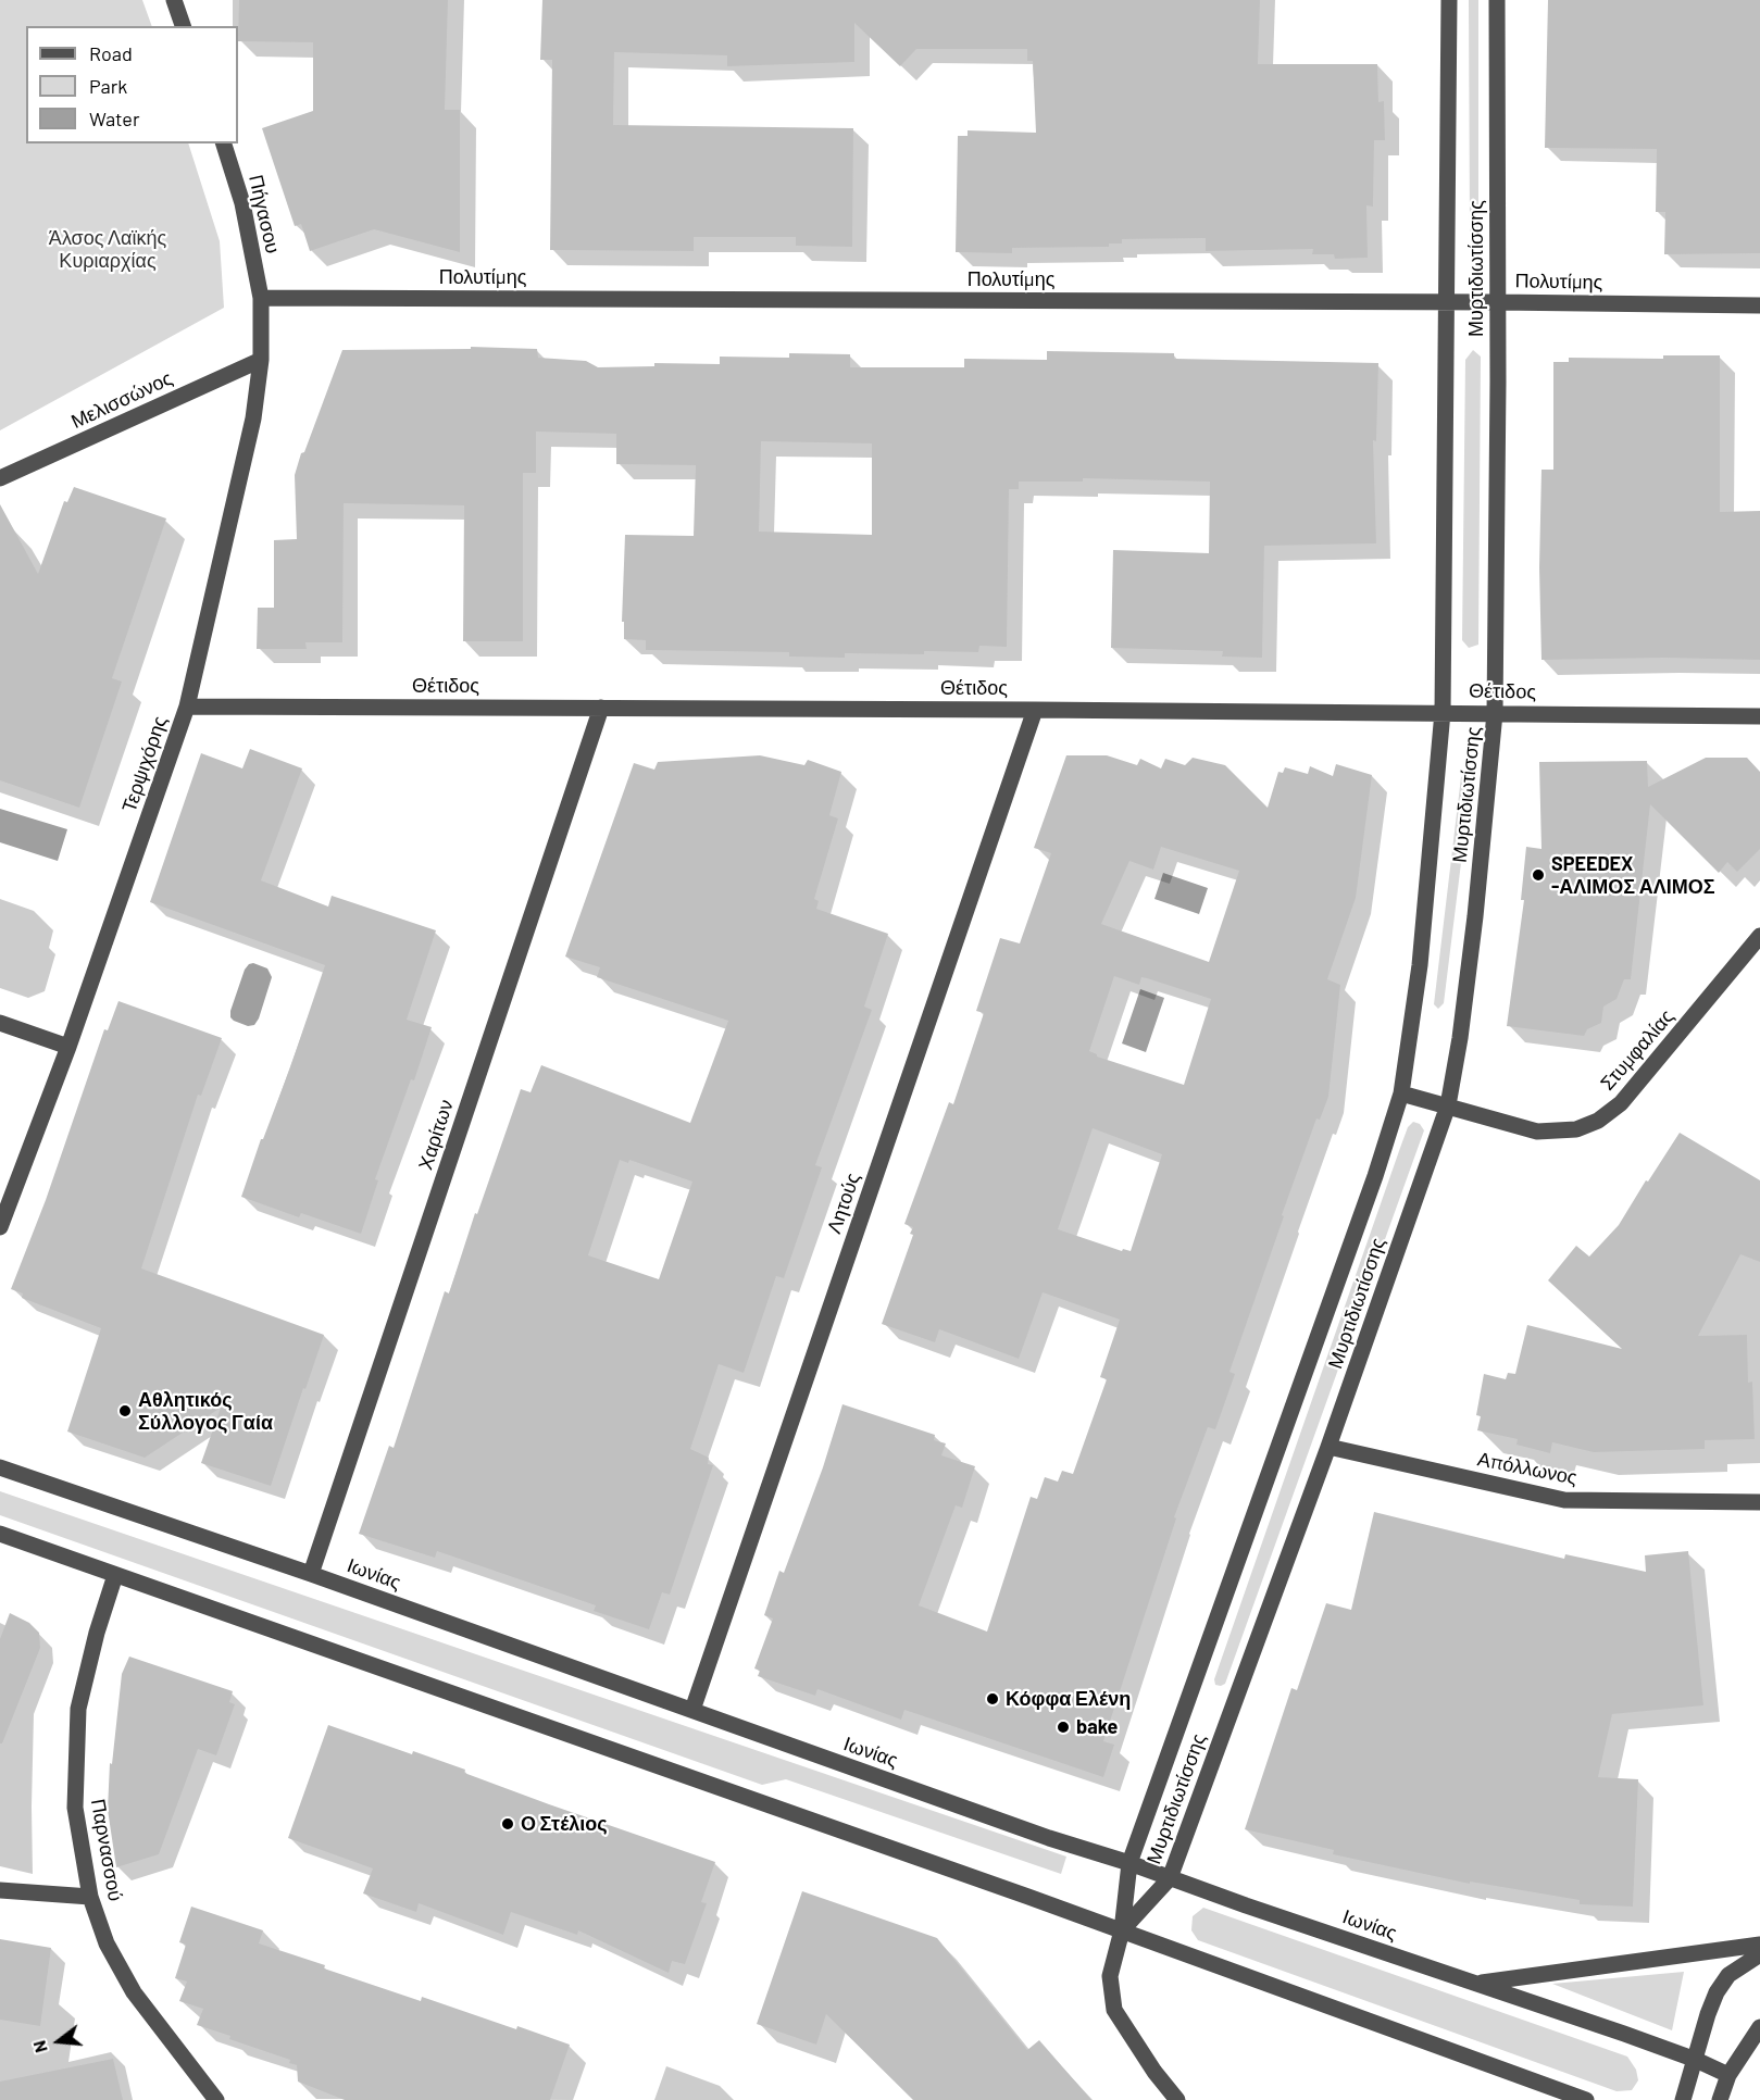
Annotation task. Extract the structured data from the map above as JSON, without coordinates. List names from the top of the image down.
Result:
{
  "streets": {
    "street": [
      "Πήγασου",
      "Μυρτιδιωτίσσης",
      "Πολυτίμης",
      "Μελισσώνος",
      "Θέτιδος",
      "Τερψιχόρης",
      "Στυμφαλίας",
      "Χαρίτων",
      "Λητούς",
      "Απόλλωνος",
      "Ιωνίας",
      "Παρνασσού"
    ]
  },
  "crossings": [
    ["Πήγασου", "Πολυτίμης"],
    ["Πήγασου", "Τερψιχόρης"],
    ["Μυρτιδιωτίσσης", "Πολυτίμης"],
    ["Μυρτιδιωτίσσης", "Θέτιδος"],
    ["Μυρτιδιωτίσσης", "Στυμφαλίας"],
    ["Μυρτιδιωτίσσης", "Απόλλωνος"],
    ["Μυρτιδιωτίσσης", "Ιωνίας"],
    ["Πολυτίμης", "Τερψιχόρης"],
    ["Μελισσώνος", "Τερψιχόρης"],
    ["Θέτιδος", "Τερψιχόρης"],
    ["Θέτιδος", "Χαρίτων"],
    ["Θέτιδος", "Λητούς"],
    ["Χαρίτων", "Ιωνίας"],
    ["Λητούς", "Ιωνίας"]
  ],
  "parks": ["Άλσος Λαϊκής Κυριαρχίας"],
  "places": [
    "SPEEDEX -ΑΛΙΜΟΣ ΑΛΙΜΟΣ",
    "Αθλητικός Σύλλογος Γαία",
    "Κόφφα Ελένη",
    "bake",
    "Ο Στέλιος"
  ],
  "legend": ["Road", "Park", "Water"],
  "north": "left"
}
